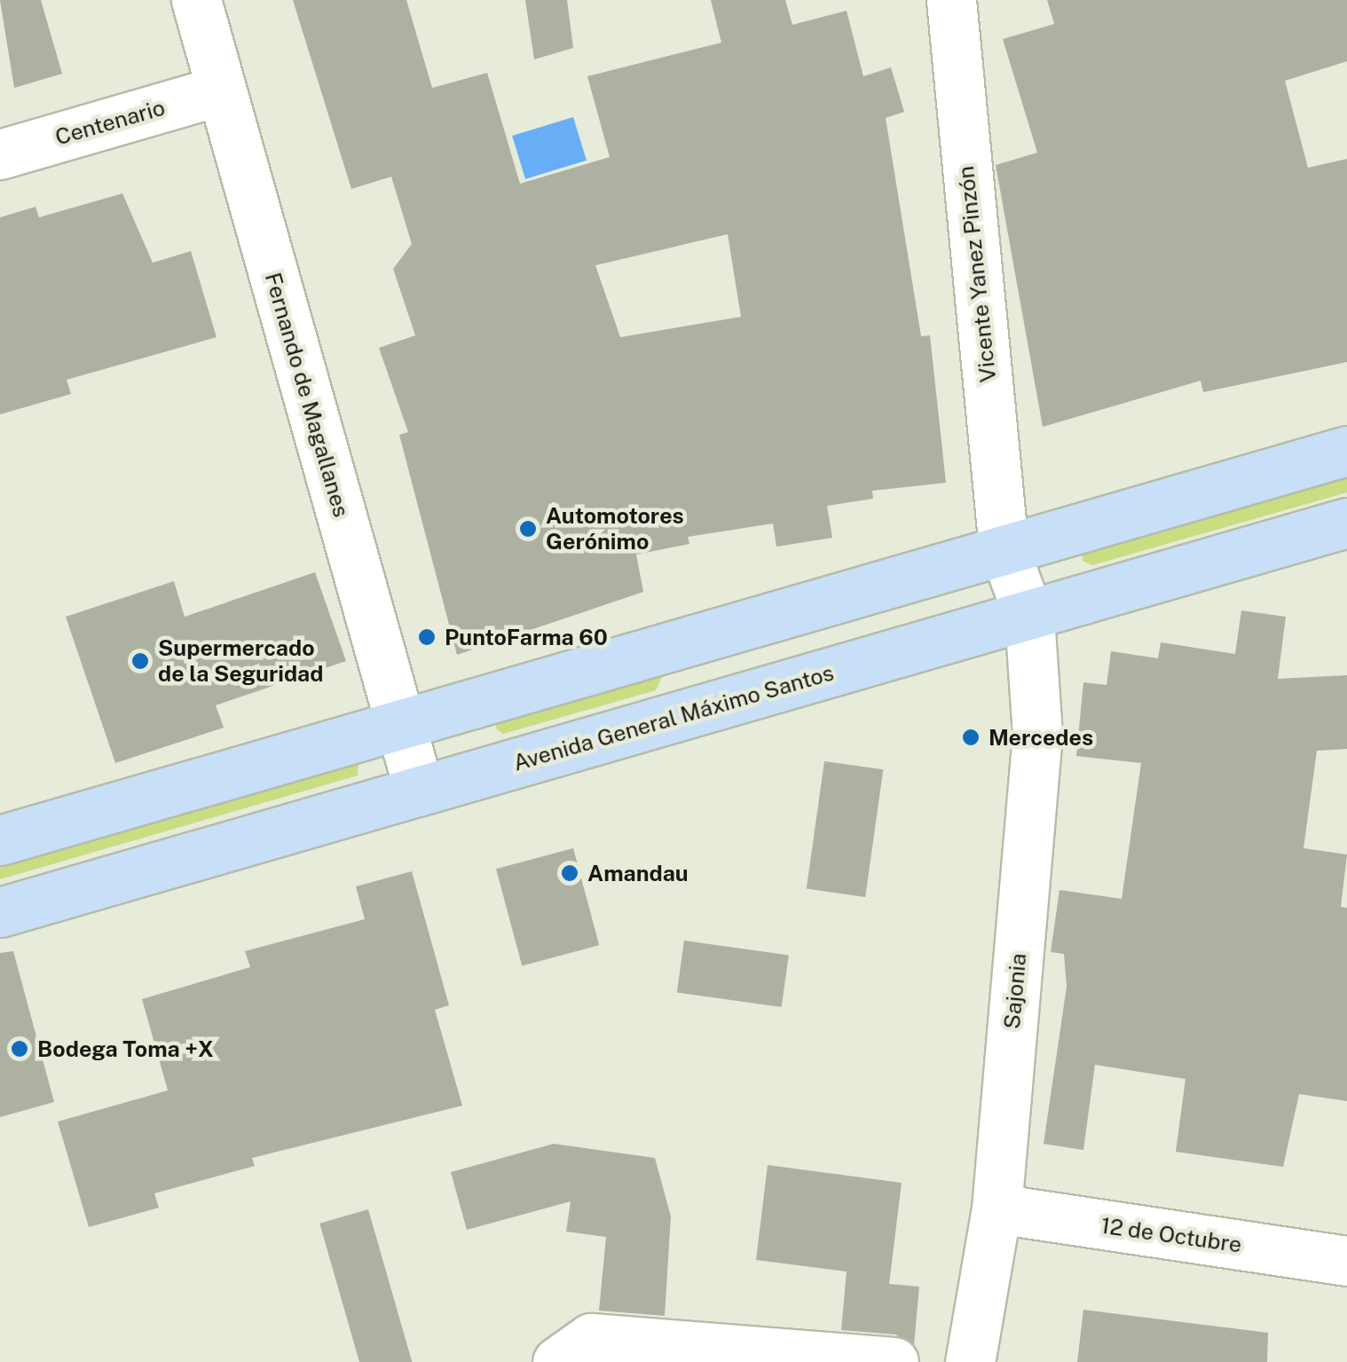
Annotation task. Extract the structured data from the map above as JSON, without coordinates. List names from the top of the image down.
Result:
{
  "streets": {
    "main road": ["Avenida General Máximo Santos"],
    "street": [
      "Centenario",
      "Vicente Yanez Pinzón",
      "Fernando de Magallanes",
      "Sajonia",
      "12 de Octubre"
    ]
  },
  "crossings": [
    ["Centenario", "Fernando de Magallanes"],
    ["Vicente Yanez Pinzón", "Avenida General Máximo Santos"],
    ["Vicente Yanez Pinzón", "Sajonia"],
    ["Fernando de Magallanes", "Avenida General Máximo Santos"],
    ["Avenida General Máximo Santos", "Sajonia"],
    ["Sajonia", "12 de Octubre"]
  ],
  "places": [
    "Automotores Gerónimo",
    "PuntoFarma 60",
    "Supermercado de la Seguridad",
    "Mercedes",
    "Amandau",
    "Bodega Toma +X"
  ]
}
